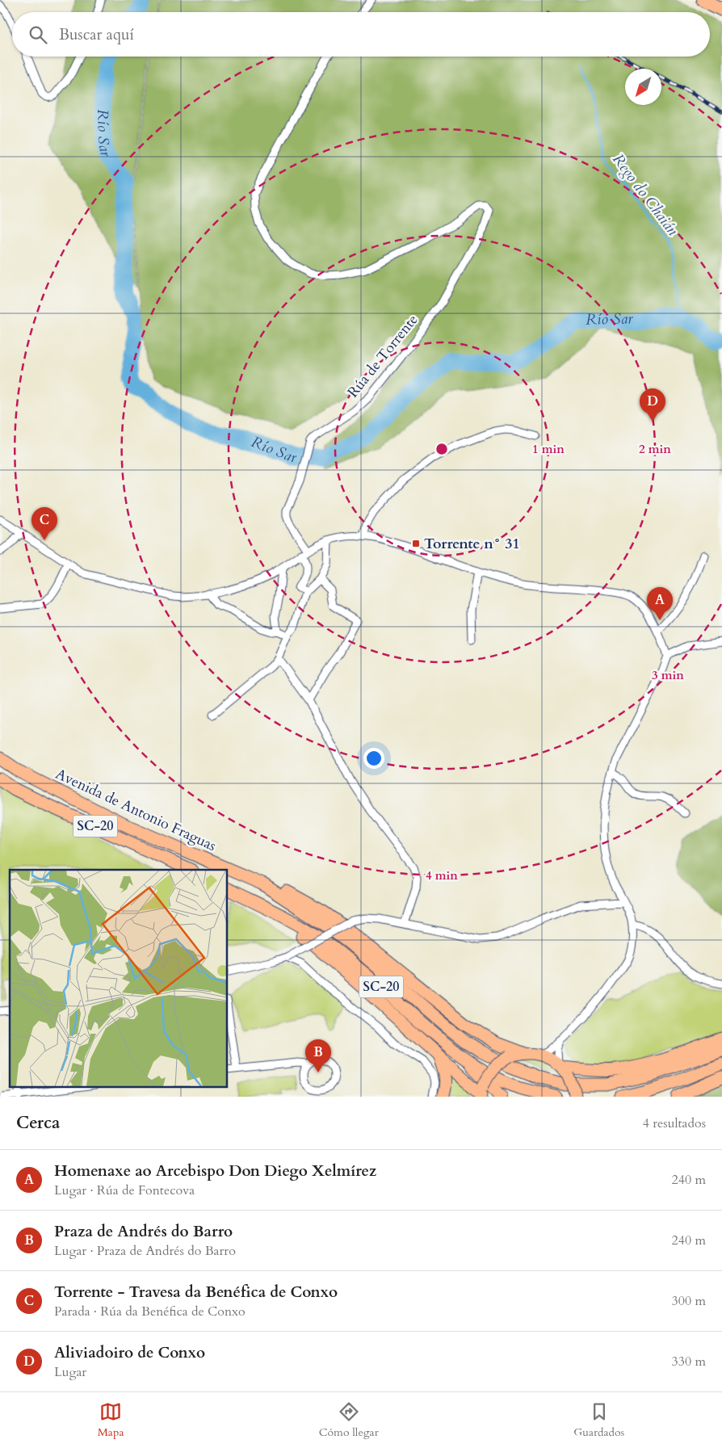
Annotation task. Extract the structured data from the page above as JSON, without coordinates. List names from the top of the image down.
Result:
{
  "streets": {
    "highway": ["Avenida de Antonio Fraguas", "SC-20"],
    "street": ["Rúa de Torrente"]
  },
  "water": ["Río Sar", "Rego do Chaián"],
  "places": {
    "transit": ["Torrente n° 31"]
  },
  "north": "bottom left",
  "page": {
    "search": "Buscar aquí",
    "pins": [
      "D",
      "C",
      "A",
      "B"
    ],
    "heading": ["Cerca", "4 resultados"],
    "list": [
      {
        "mark": "A",
        "name": "Homenaxe ao Arcebispo Don Diego Xelmírez",
        "note": "Lugar · Rúa de Fontecova",
        "value": "240 m"
      },
      {
        "mark": "B",
        "name": "Praza de Andrés do Barro",
        "note": "Lugar · Praza de Andrés do Barro",
        "value": "240 m"
      },
      {
        "mark": "C",
        "name": "Torrente - Travesa da Benéfica de Conxo",
        "note": "Parada · Rúa da Benéfica de Conxo",
        "value": "300 m"
      },
      {
        "mark": "D",
        "name": "Aliviadoiro de Conxo",
        "note": "Lugar",
        "value": "330 m"
      }
    ],
    "nav": ["Mapa", "Cómo llegar", "Guardados"]
  },
  "rings": [
    "1 min",
    "2 min",
    "3 min",
    "4 min"
  ]
}
